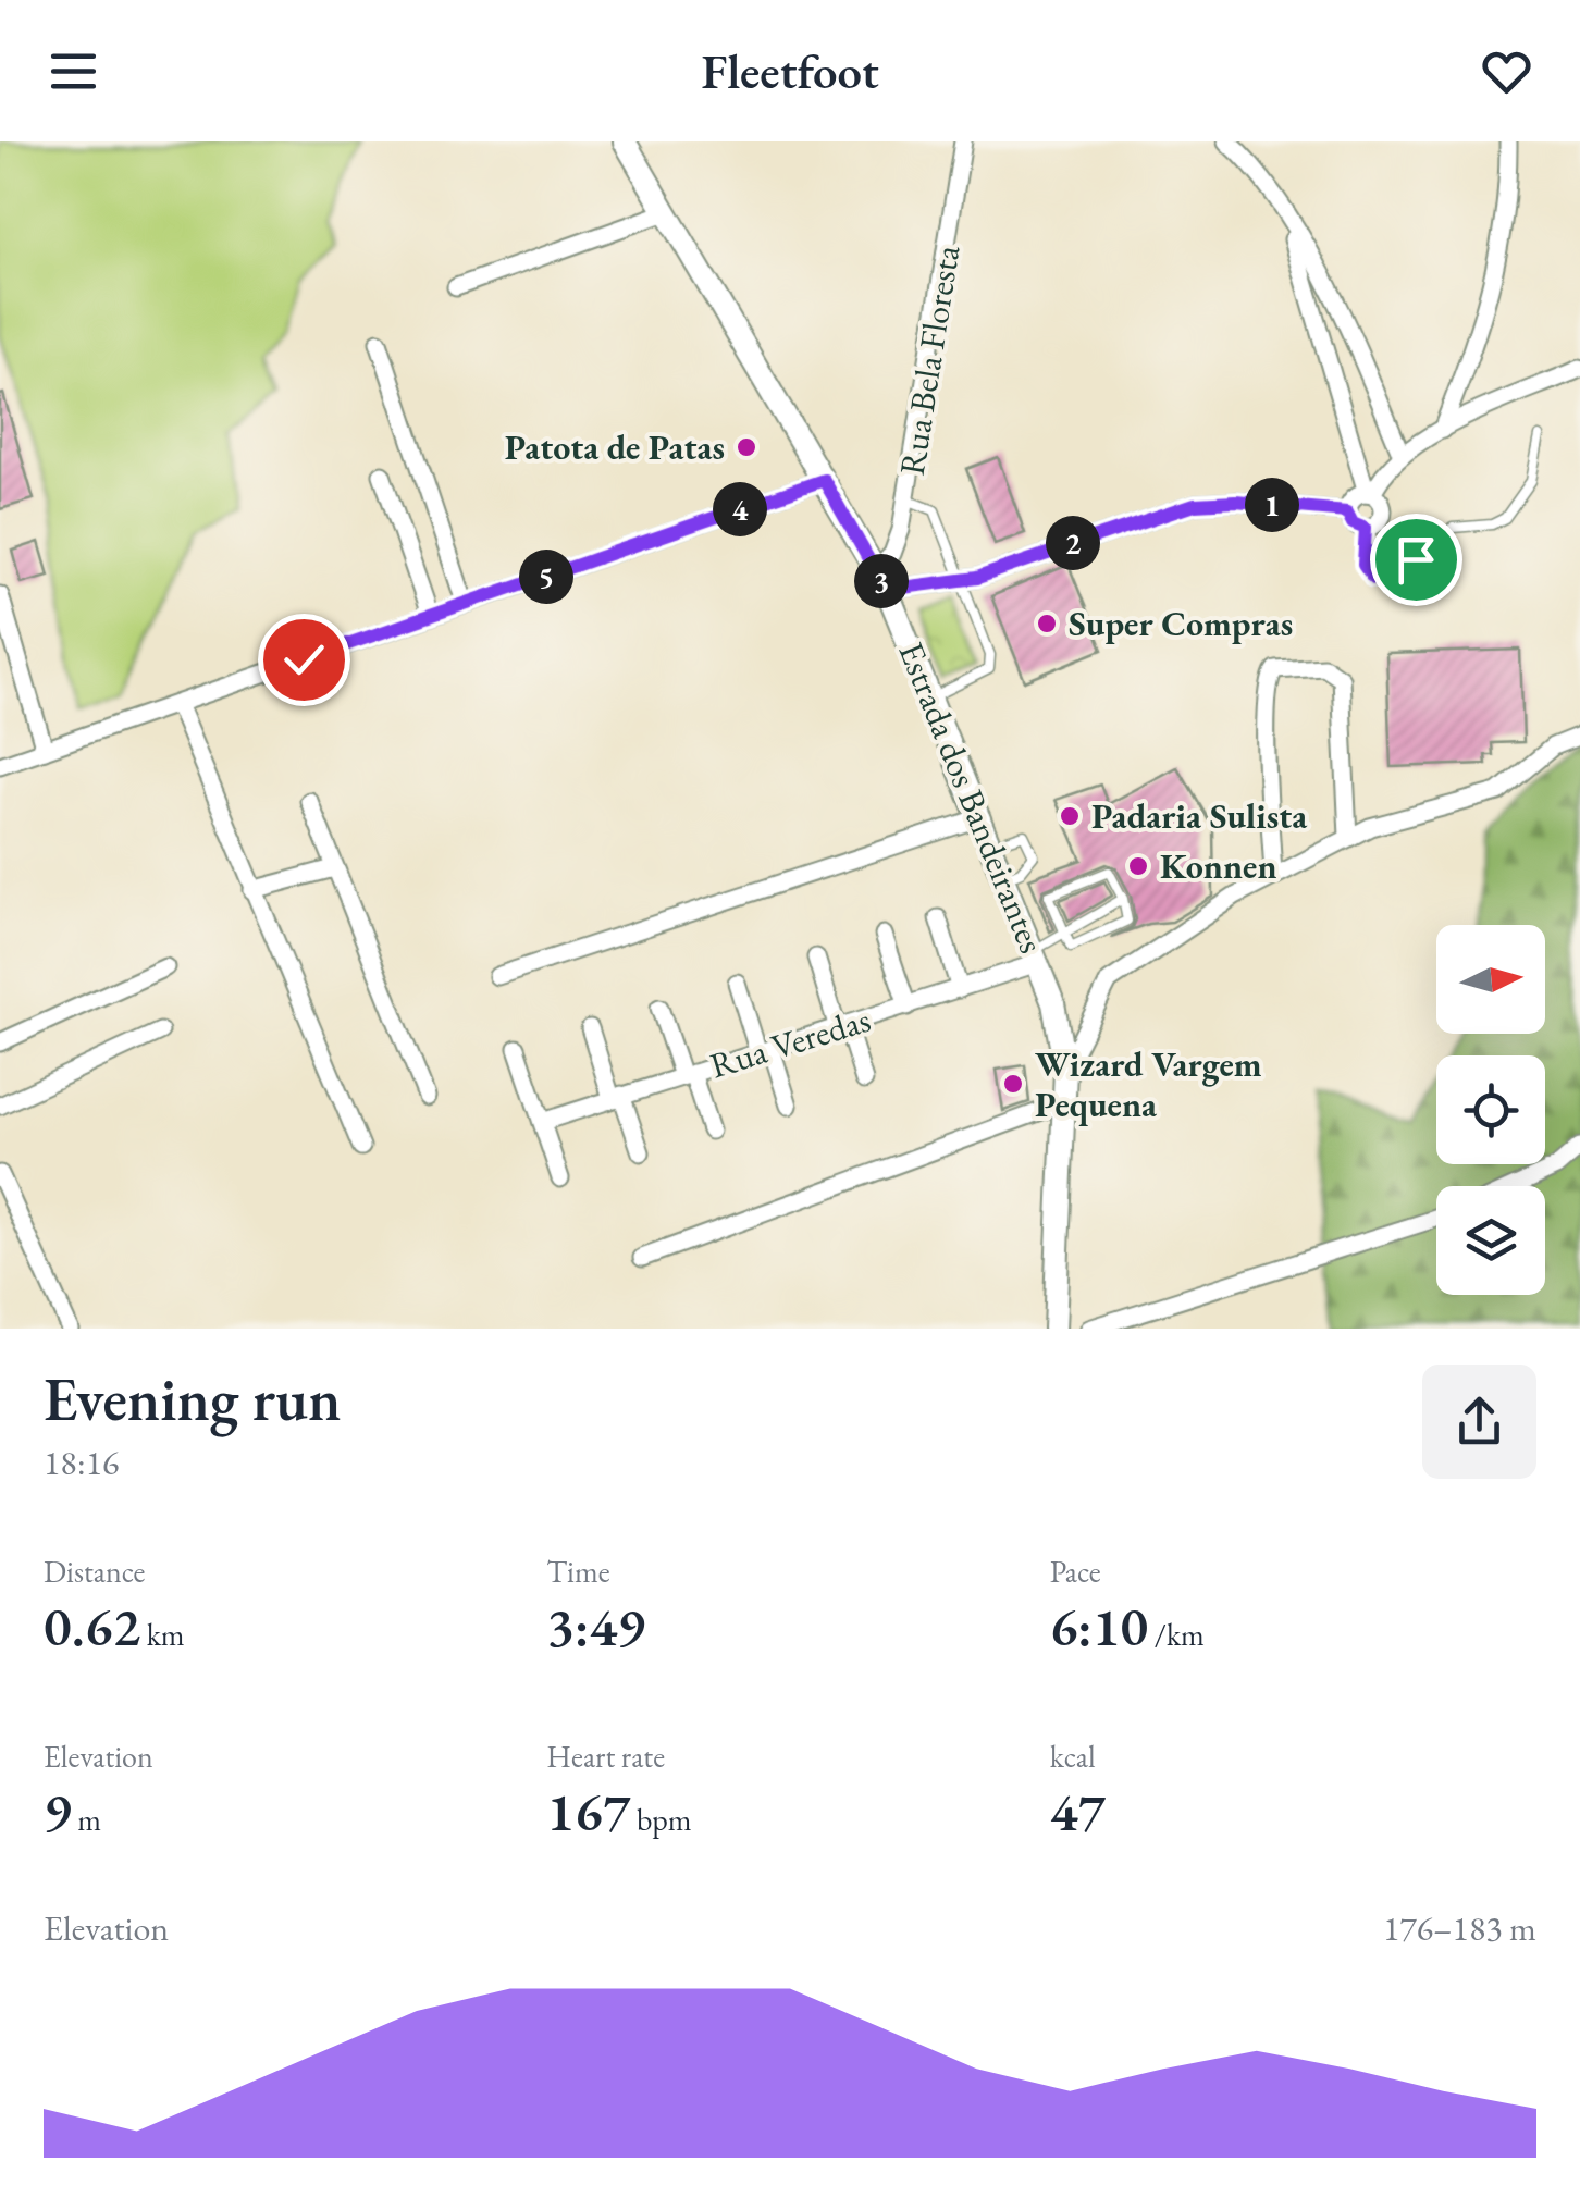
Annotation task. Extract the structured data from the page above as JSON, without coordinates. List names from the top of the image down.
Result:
{
  "streets": {
    "main road": ["Estrada dos Bandeirantes"],
    "street": ["Rua Bela Floresta", "Rua Veredas"]
  },
  "crossings": [
    ["Rua Bela Floresta", "Estrada dos Bandeirantes"],
    ["Estrada dos Bandeirantes", "Rua Veredas"]
  ],
  "places": [
    "Patota de Patas",
    "Super Compras",
    "Padaria Sulista",
    "Konnen",
    "Wizard Vargem Pequena"
  ],
  "north": "right",
  "page": {
    "header": "Fleetfoot",
    "pins": [
      "1",
      "4",
      "2",
      "5",
      "3"
    ],
    "heading": ["Evening run", "18:16"],
    "stats": [
      ["Distance", "0.62 km"],
      ["Time", "3:49"],
      ["Pace", "6:10 /km"],
      ["Elevation", "9 m"],
      ["Heart rate", "167 bpm"],
      ["kcal", "47"]
    ],
    "chart": ["Elevation", "176–183 m"]
  }
}
